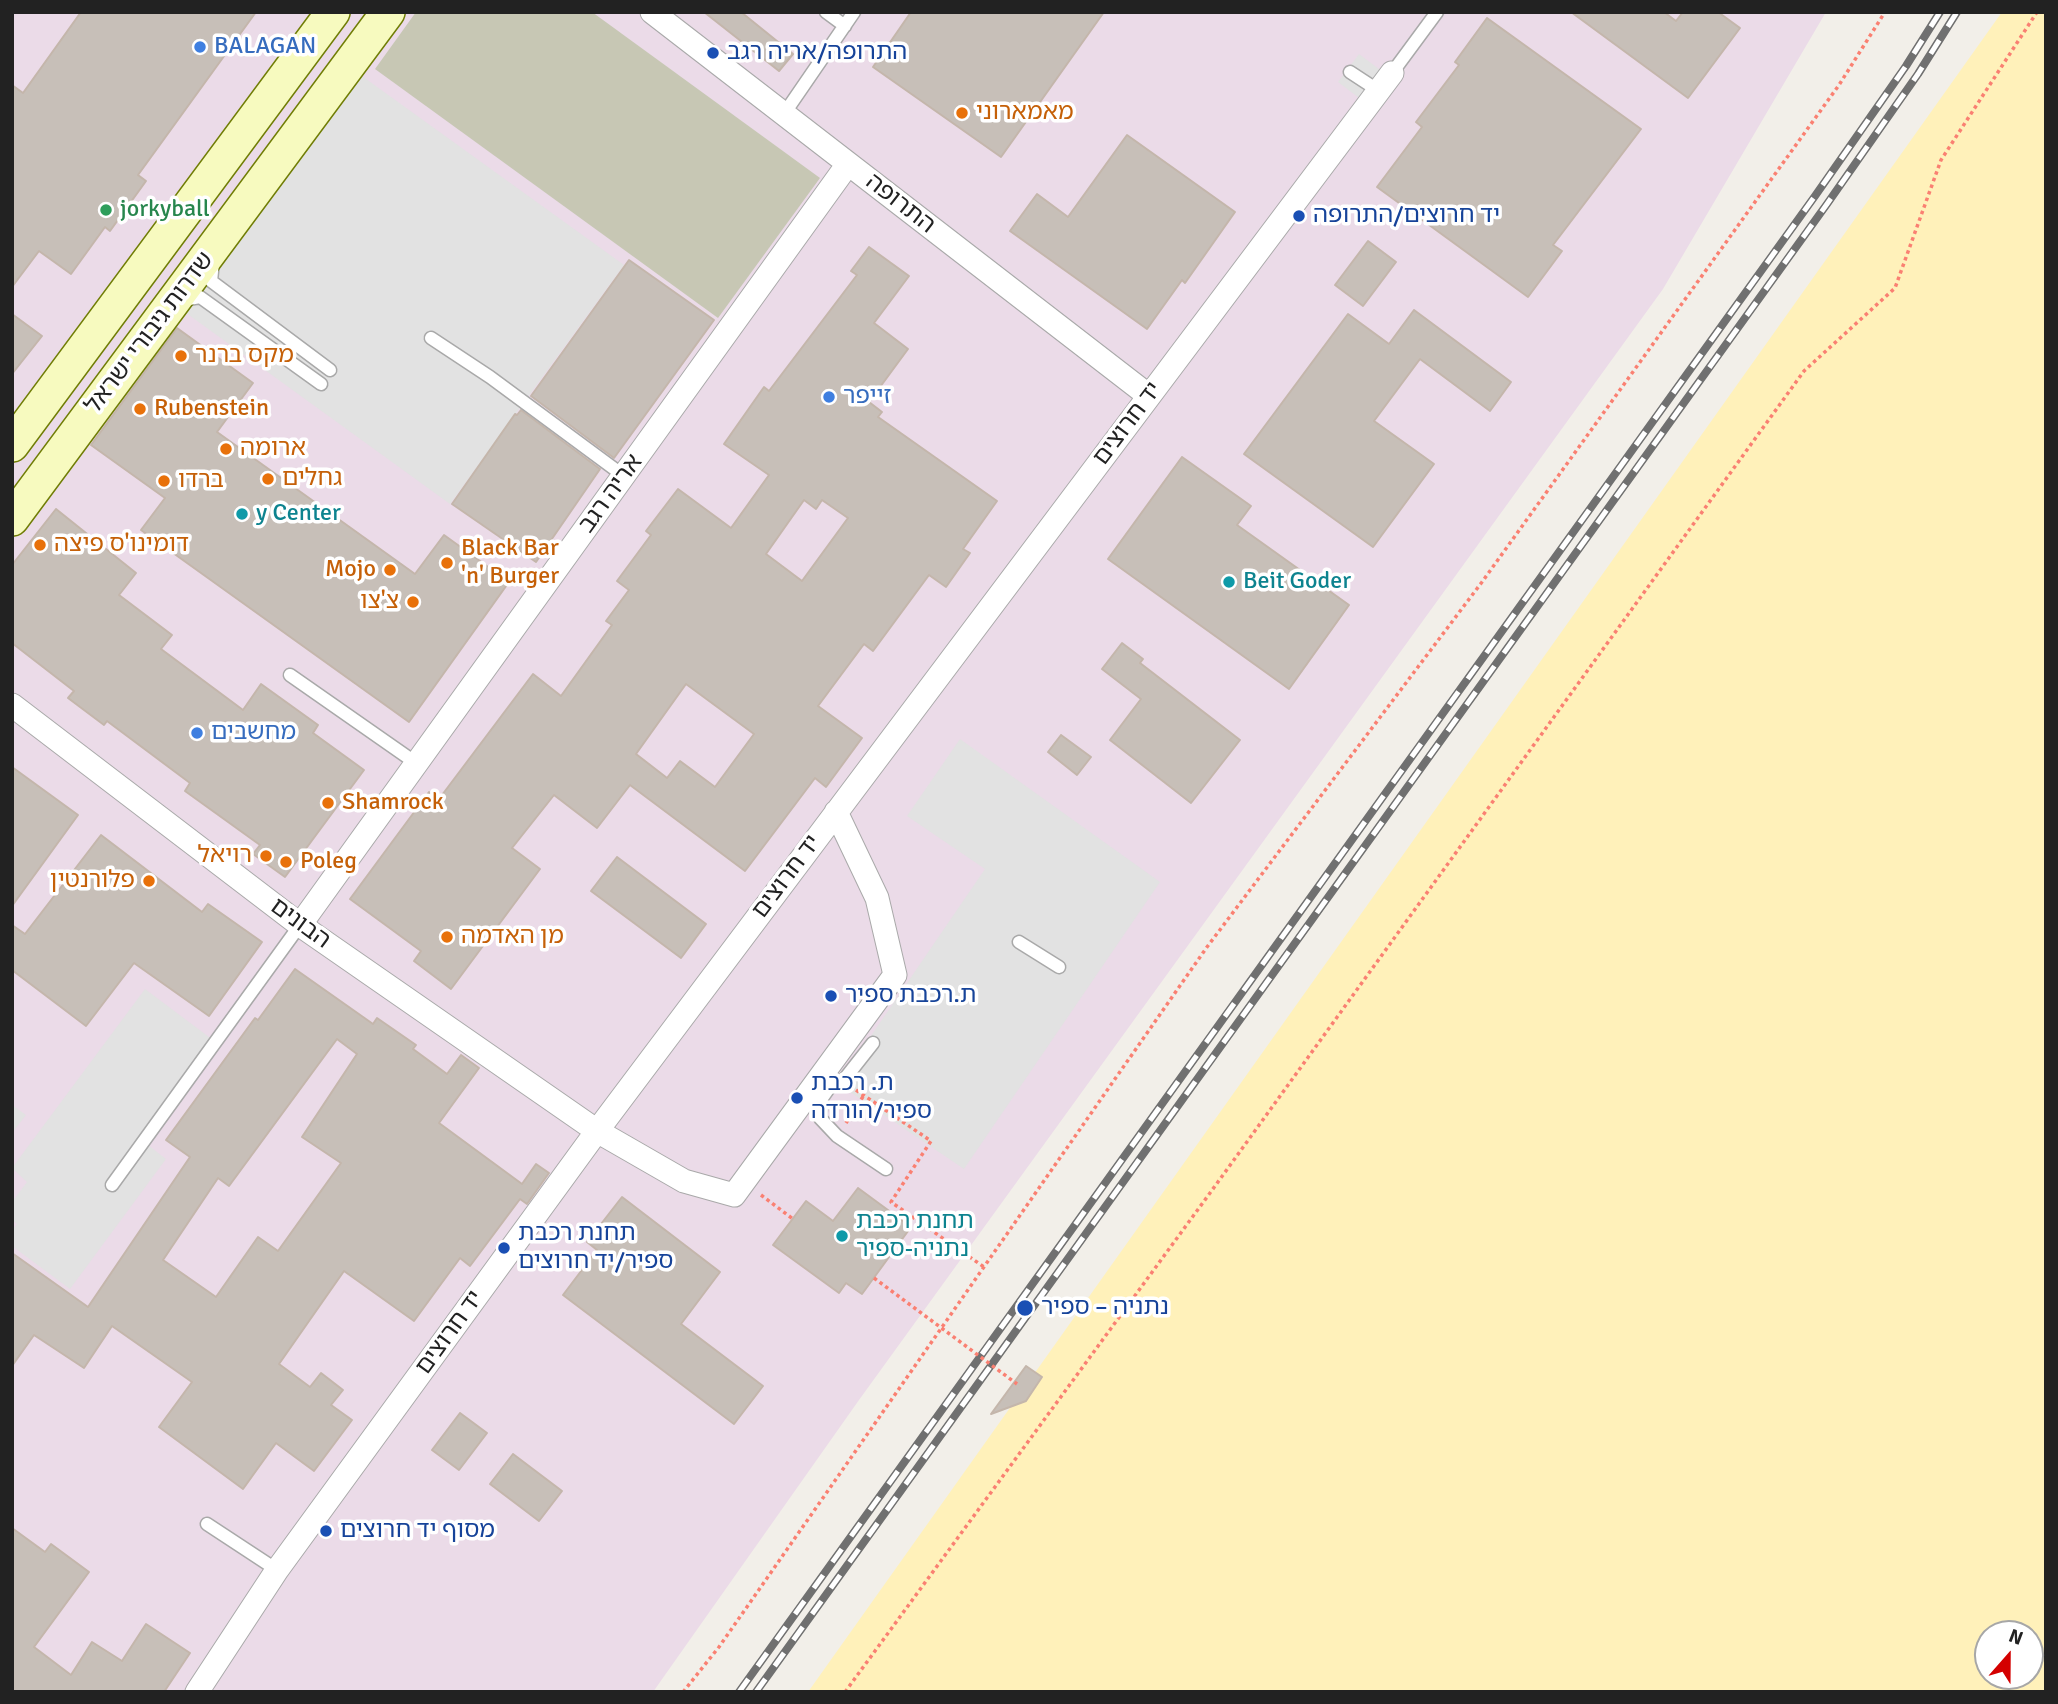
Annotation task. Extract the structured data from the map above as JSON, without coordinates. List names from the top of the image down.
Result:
{
  "streets": {
    "street": [
      "התרופה",
      "שדרות גיבורי ישראל",
      "יד חרוצים",
      "אריה רגב",
      "הבונים"
    ]
  },
  "crossings": [
    ["התרופה", "יד חרוצים"],
    ["התרופה", "אריה רגב"],
    ["יד חרוצים", "הבונים"],
    ["אריה רגב", "הבונים"]
  ],
  "places": [
    "BALAGAN",
    "התרופה/אריה רגב",
    "מאמארוני",
    "jorkyball",
    "יד חרוצים/התרופה",
    "מקס ברנר",
    "זייפר",
    "Rubenstein",
    "ארומה",
    "גחלים",
    "ברדו",
    "y Center",
    "דומינו'ס פיצה",
    "Black Bar 'n' Burger",
    "Mojo",
    "Beit Goder",
    "צ'צו",
    "מחשבים",
    "Shamrock",
    "רויאל",
    "Poleg",
    "פלורנטין",
    "מן האדמה",
    "ת.רכבת ספיר",
    "ת. רכבת ספיר/הורדה",
    "תחנת רכבת נתניה-ספיר",
    "תחנת רכבת ספיר/יד חרוצים",
    "נתניה – ספיר",
    "מסוף יד חרוצים"
  ],
  "north": "top"
}
